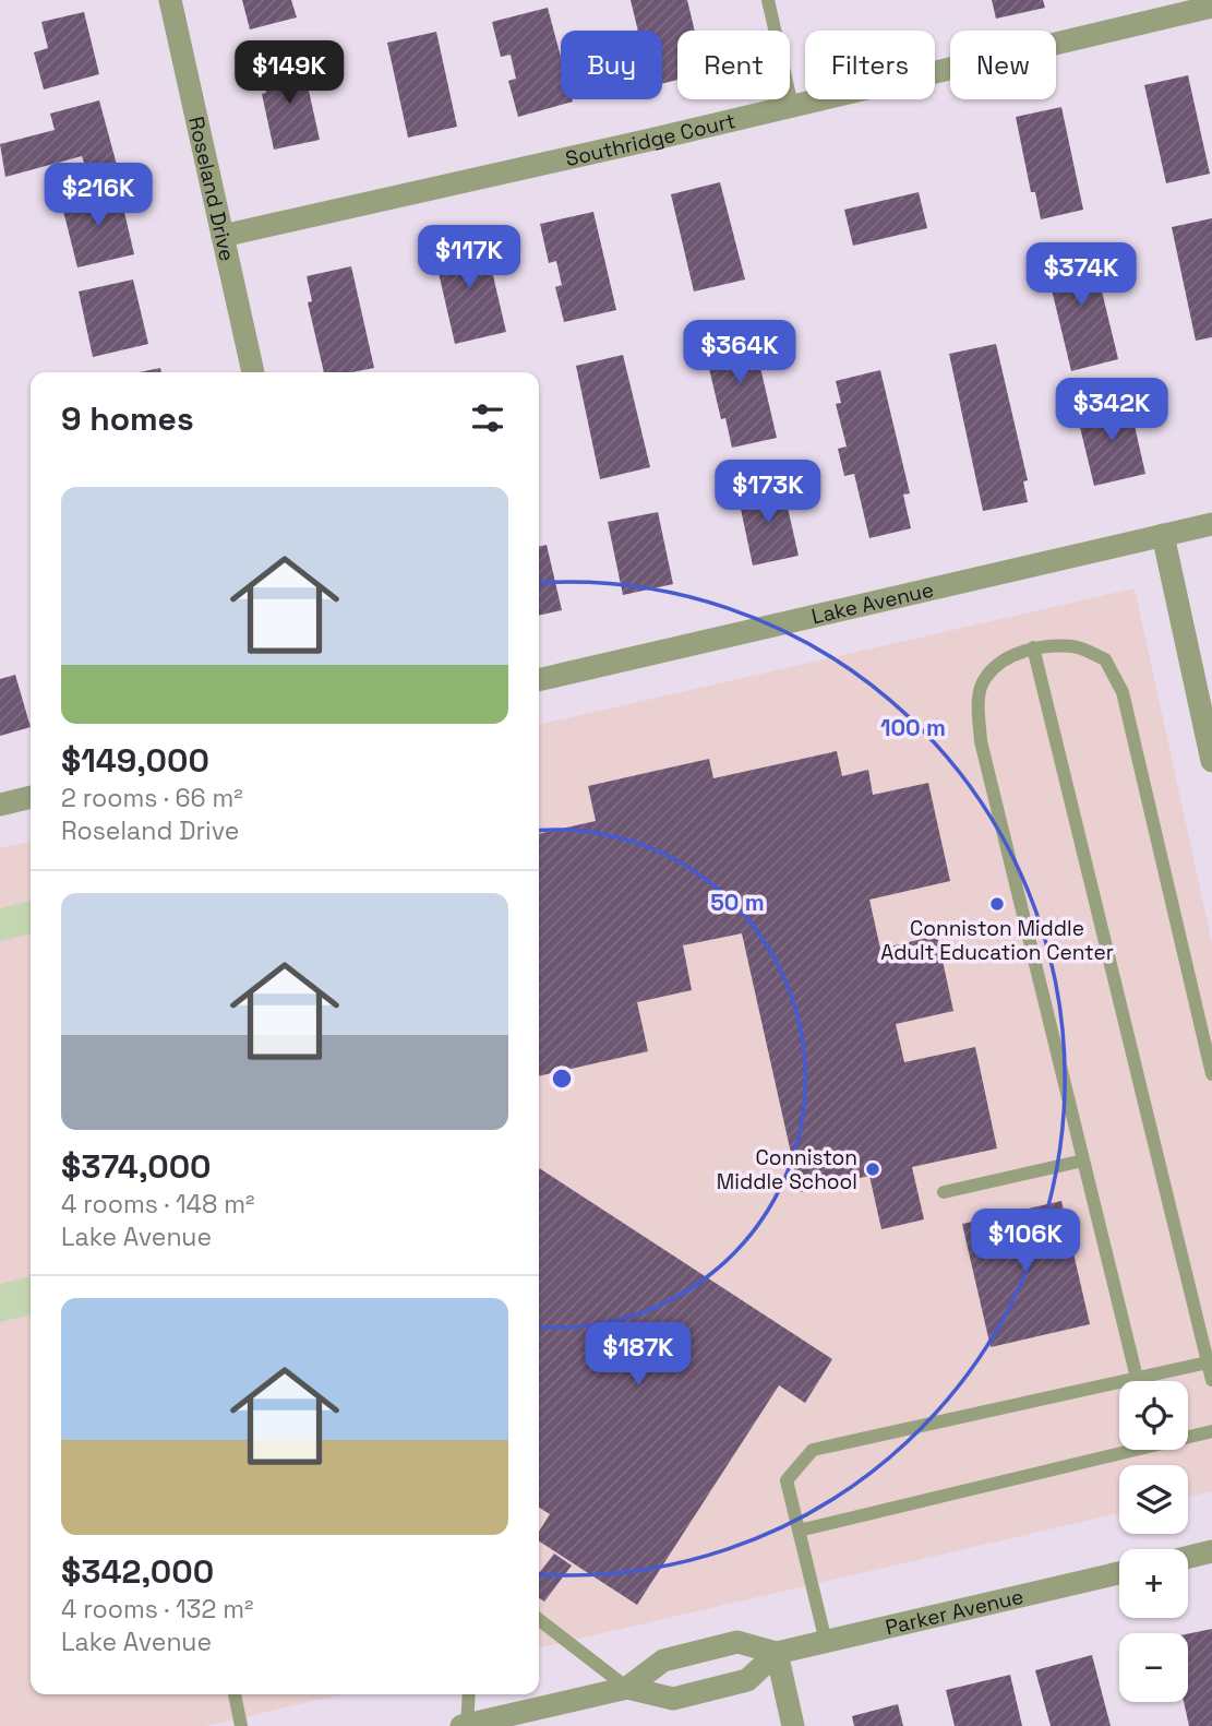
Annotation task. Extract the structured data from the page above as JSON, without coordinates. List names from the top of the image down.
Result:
{
  "streets": {
    "street": [
      "Southridge Court",
      "Roseland Drive",
      "Lake Avenue",
      "Parker Avenue"
    ]
  },
  "crossings": [
    ["Southridge Court", "Roseland Drive"]
  ],
  "places": ["Conniston Middle Adult Education Center", "Conniston Middle School"],
  "page": {
    "chip": [
      "Buy",
      "Rent",
      "Filters",
      "New"
    ],
    "price": [
      "$149K",
      "$216K",
      "$117K",
      "$374K",
      "$364K",
      "$342K",
      "$173K",
      "$106K",
      "$187K"
    ],
    "heading": "9 homes",
    "list": [
      {
        "name": "$149,000",
        "note": "2 rooms · 66 m² · Roseland Drive"
      },
      {
        "name": "$374,000",
        "note": "4 rooms · 148 m² · Lake Avenue"
      },
      {
        "name": "$342,000",
        "note": "4 rooms · 132 m² · Lake Avenue"
      }
    ],
    "map_buttons": ["+", "−"]
  },
  "rings": ["100 m", "50 m"]
}
